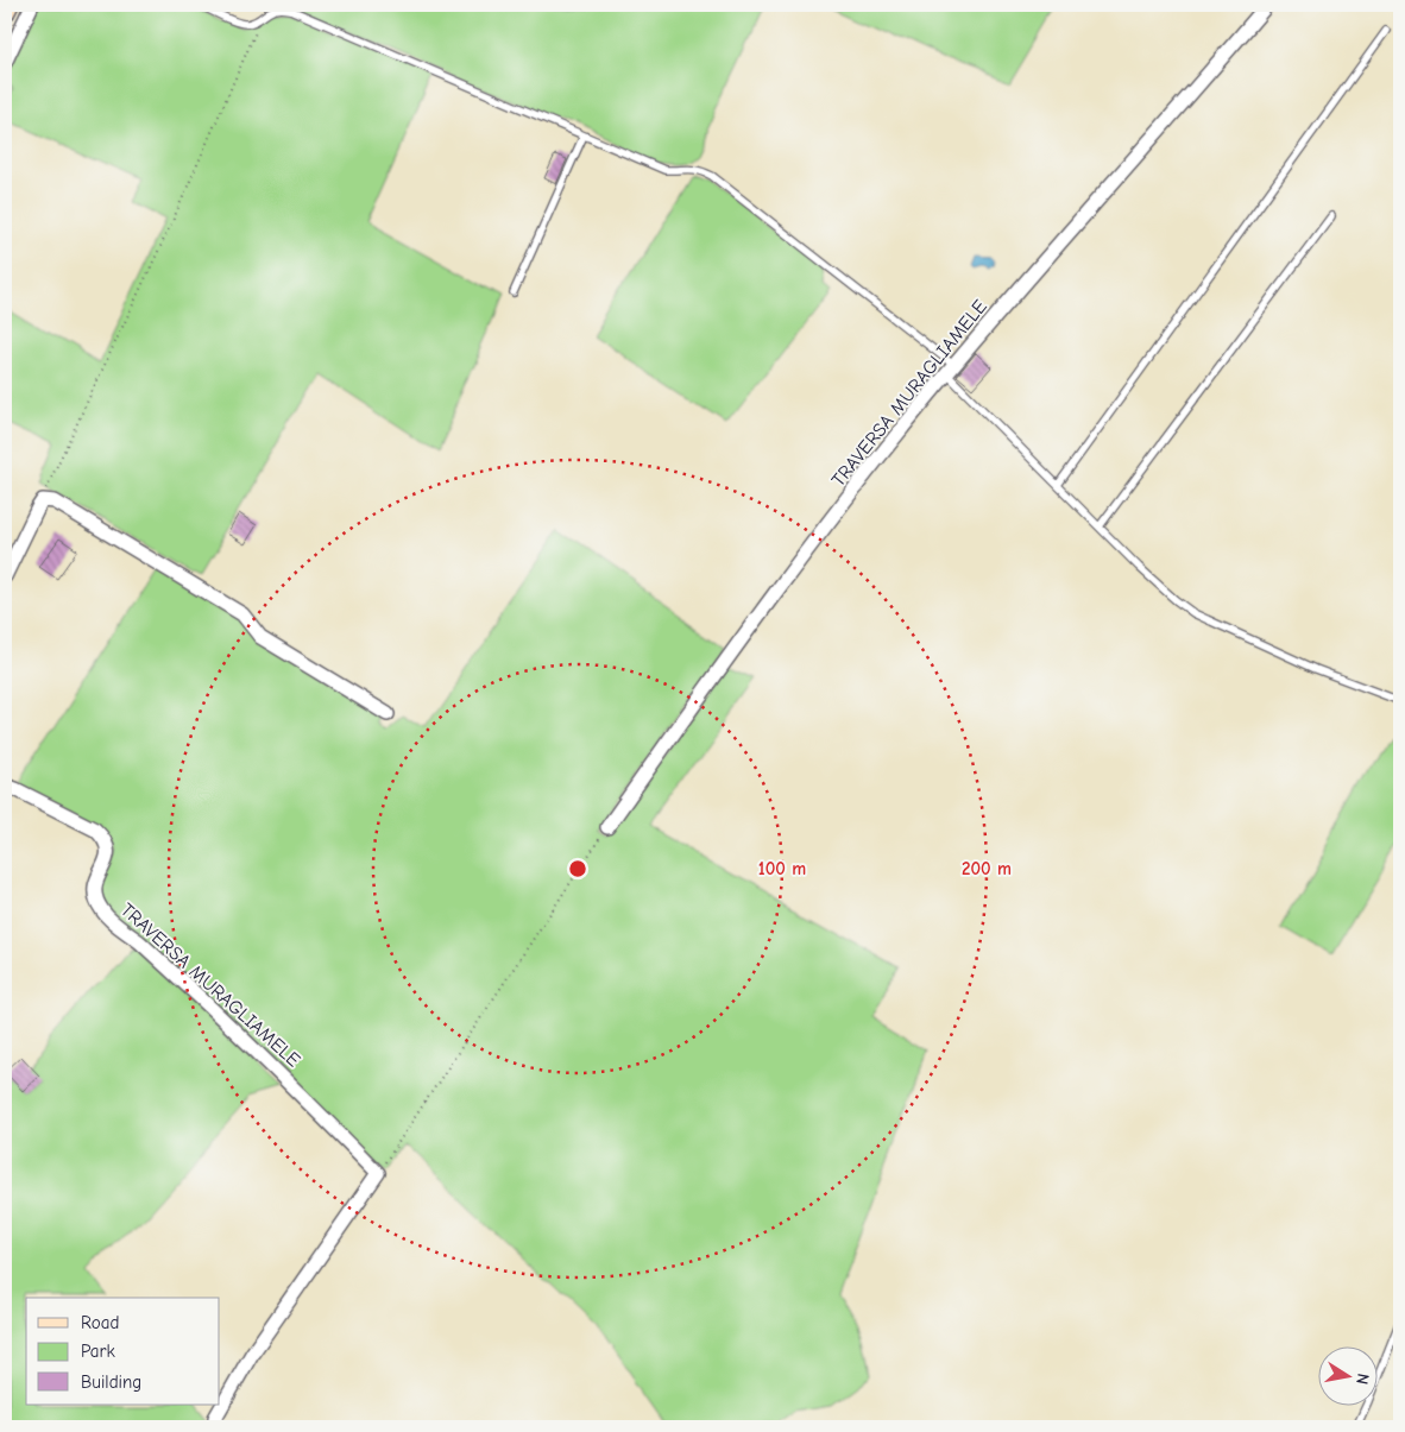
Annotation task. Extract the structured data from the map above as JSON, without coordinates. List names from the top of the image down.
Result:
{
  "streets": {
    "street": ["TRAVERSA MURAGLIAMELE"]
  },
  "legend": ["Road", "Park", "Building"],
  "north": "right",
  "rings": ["100 m", "200 m"]
}
